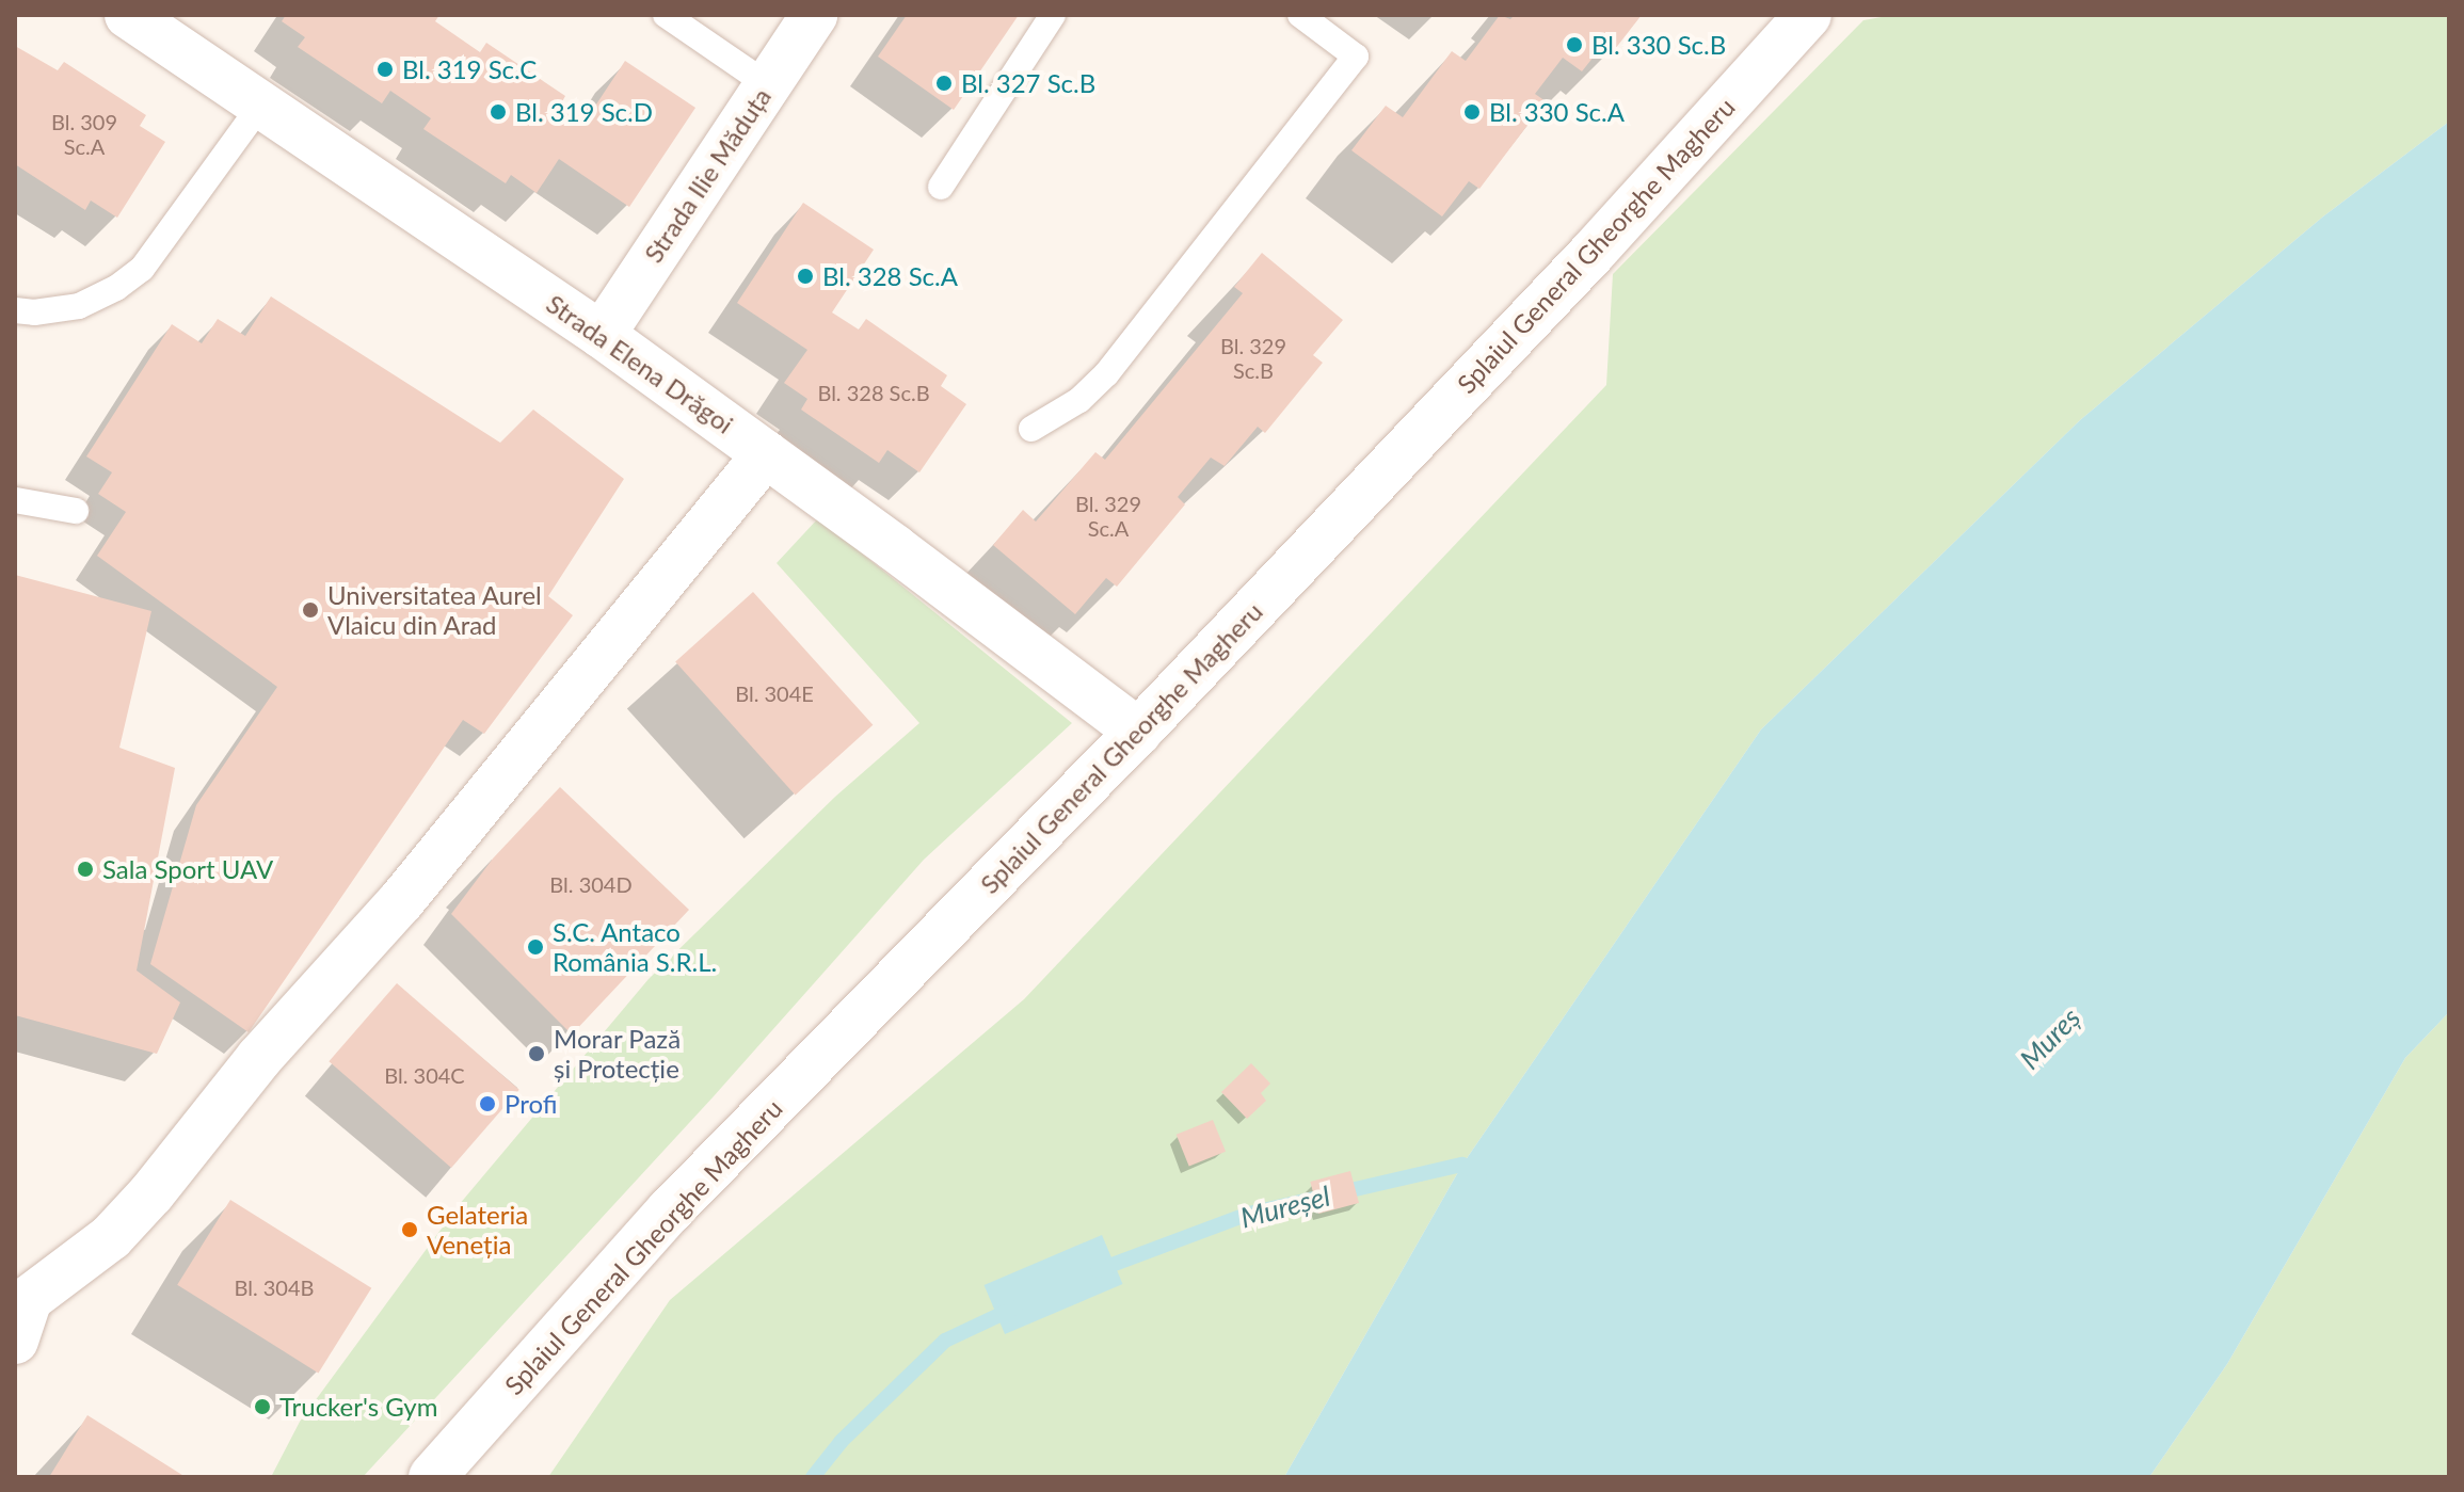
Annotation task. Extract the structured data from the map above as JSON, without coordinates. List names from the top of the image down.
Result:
{
  "streets": {
    "street": ["Strada Ilie Măduța", "Splaiul General Gheorghe Magheru", "Strada Elena Drăgoi"]
  },
  "crossings": [
    ["Strada Ilie Măduța", "Strada Elena Drăgoi"],
    ["Splaiul General Gheorghe Magheru", "Strada Elena Drăgoi"]
  ],
  "water": ["Mureș", "Mureșel"],
  "places": [
    "Bl. 330 Sc.B",
    "Bl. 319 Sc.C",
    "Bl. 327 Sc.B",
    "Bl. 319 Sc.D",
    "Bl. 330 Sc.A",
    "Bl. 328 Sc.A",
    "Universitatea Aurel Vlaicu din Arad",
    "Sala Sport UAV",
    "S.C. Antaco România S.R.L.",
    "Morar Pază și Protecție",
    "Profi",
    "Gelateria Veneția",
    "Trucker's Gym"
  ],
  "house_numbers": [
    "Bl. 309 Sc.A",
    "Bl. 329 Sc.B",
    "Bl. 328 Sc.B",
    "Bl. 329 Sc.A",
    "Bl. 304E",
    "Bl. 304D",
    "Bl. 304C",
    "Bl. 304B"
  ]
}
